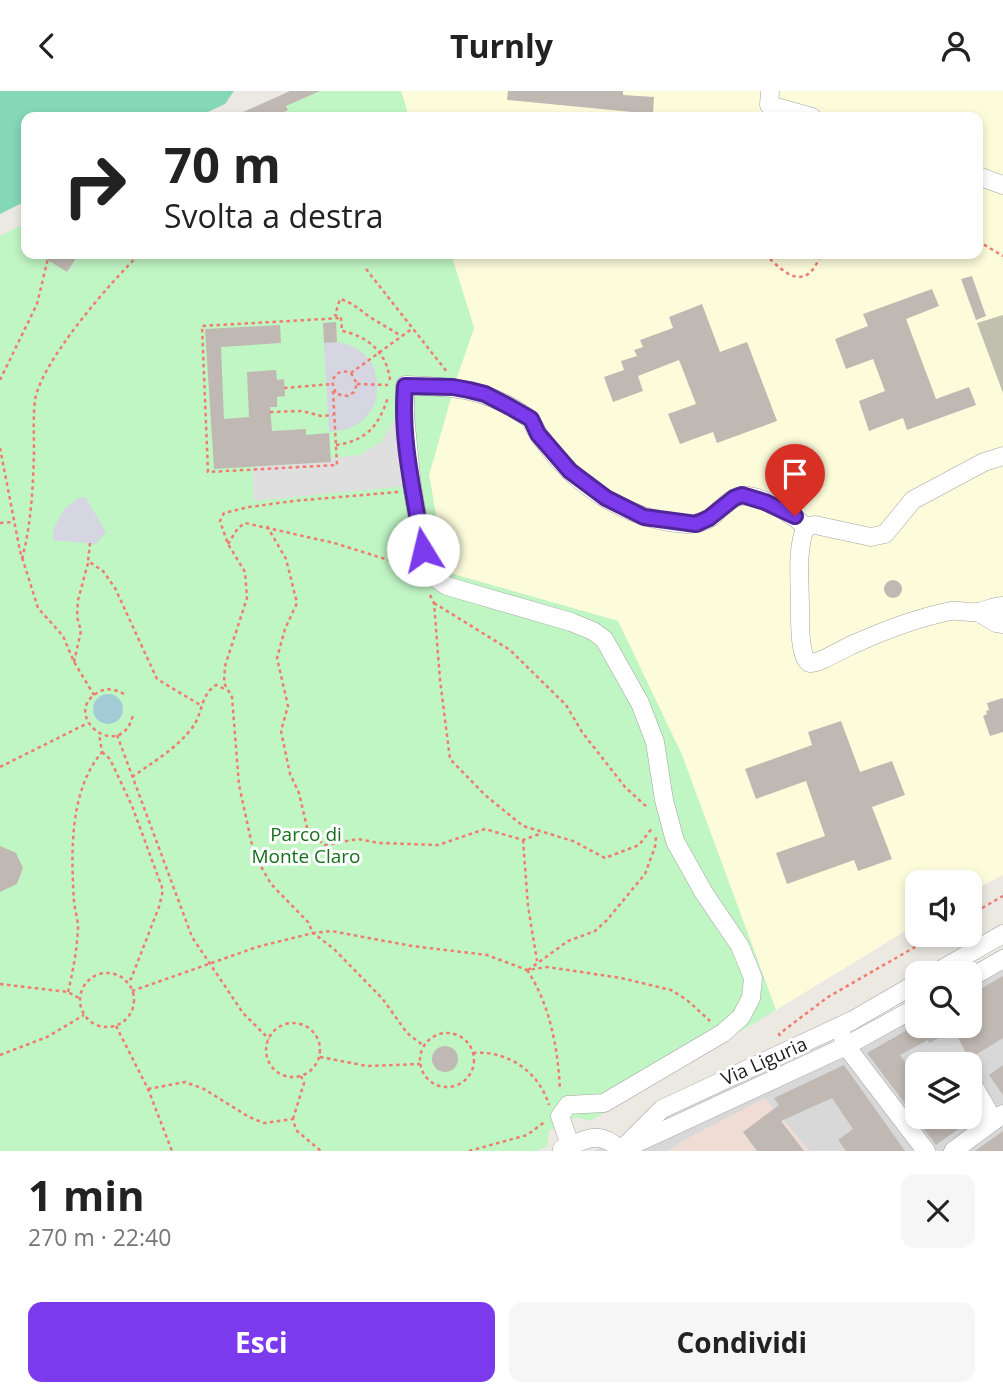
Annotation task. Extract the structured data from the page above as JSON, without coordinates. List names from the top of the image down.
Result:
{
  "streets": {
    "street": ["Via Liguria"]
  },
  "parks": ["Parco di Monte Claro"],
  "page": {
    "header": "Turnly",
    "turn": ["70 m", "Svolta a destra"],
    "heading": ["1 min", "270 m · 22:40"],
    "buttons": ["Esci", "Condividi"]
  }
}
